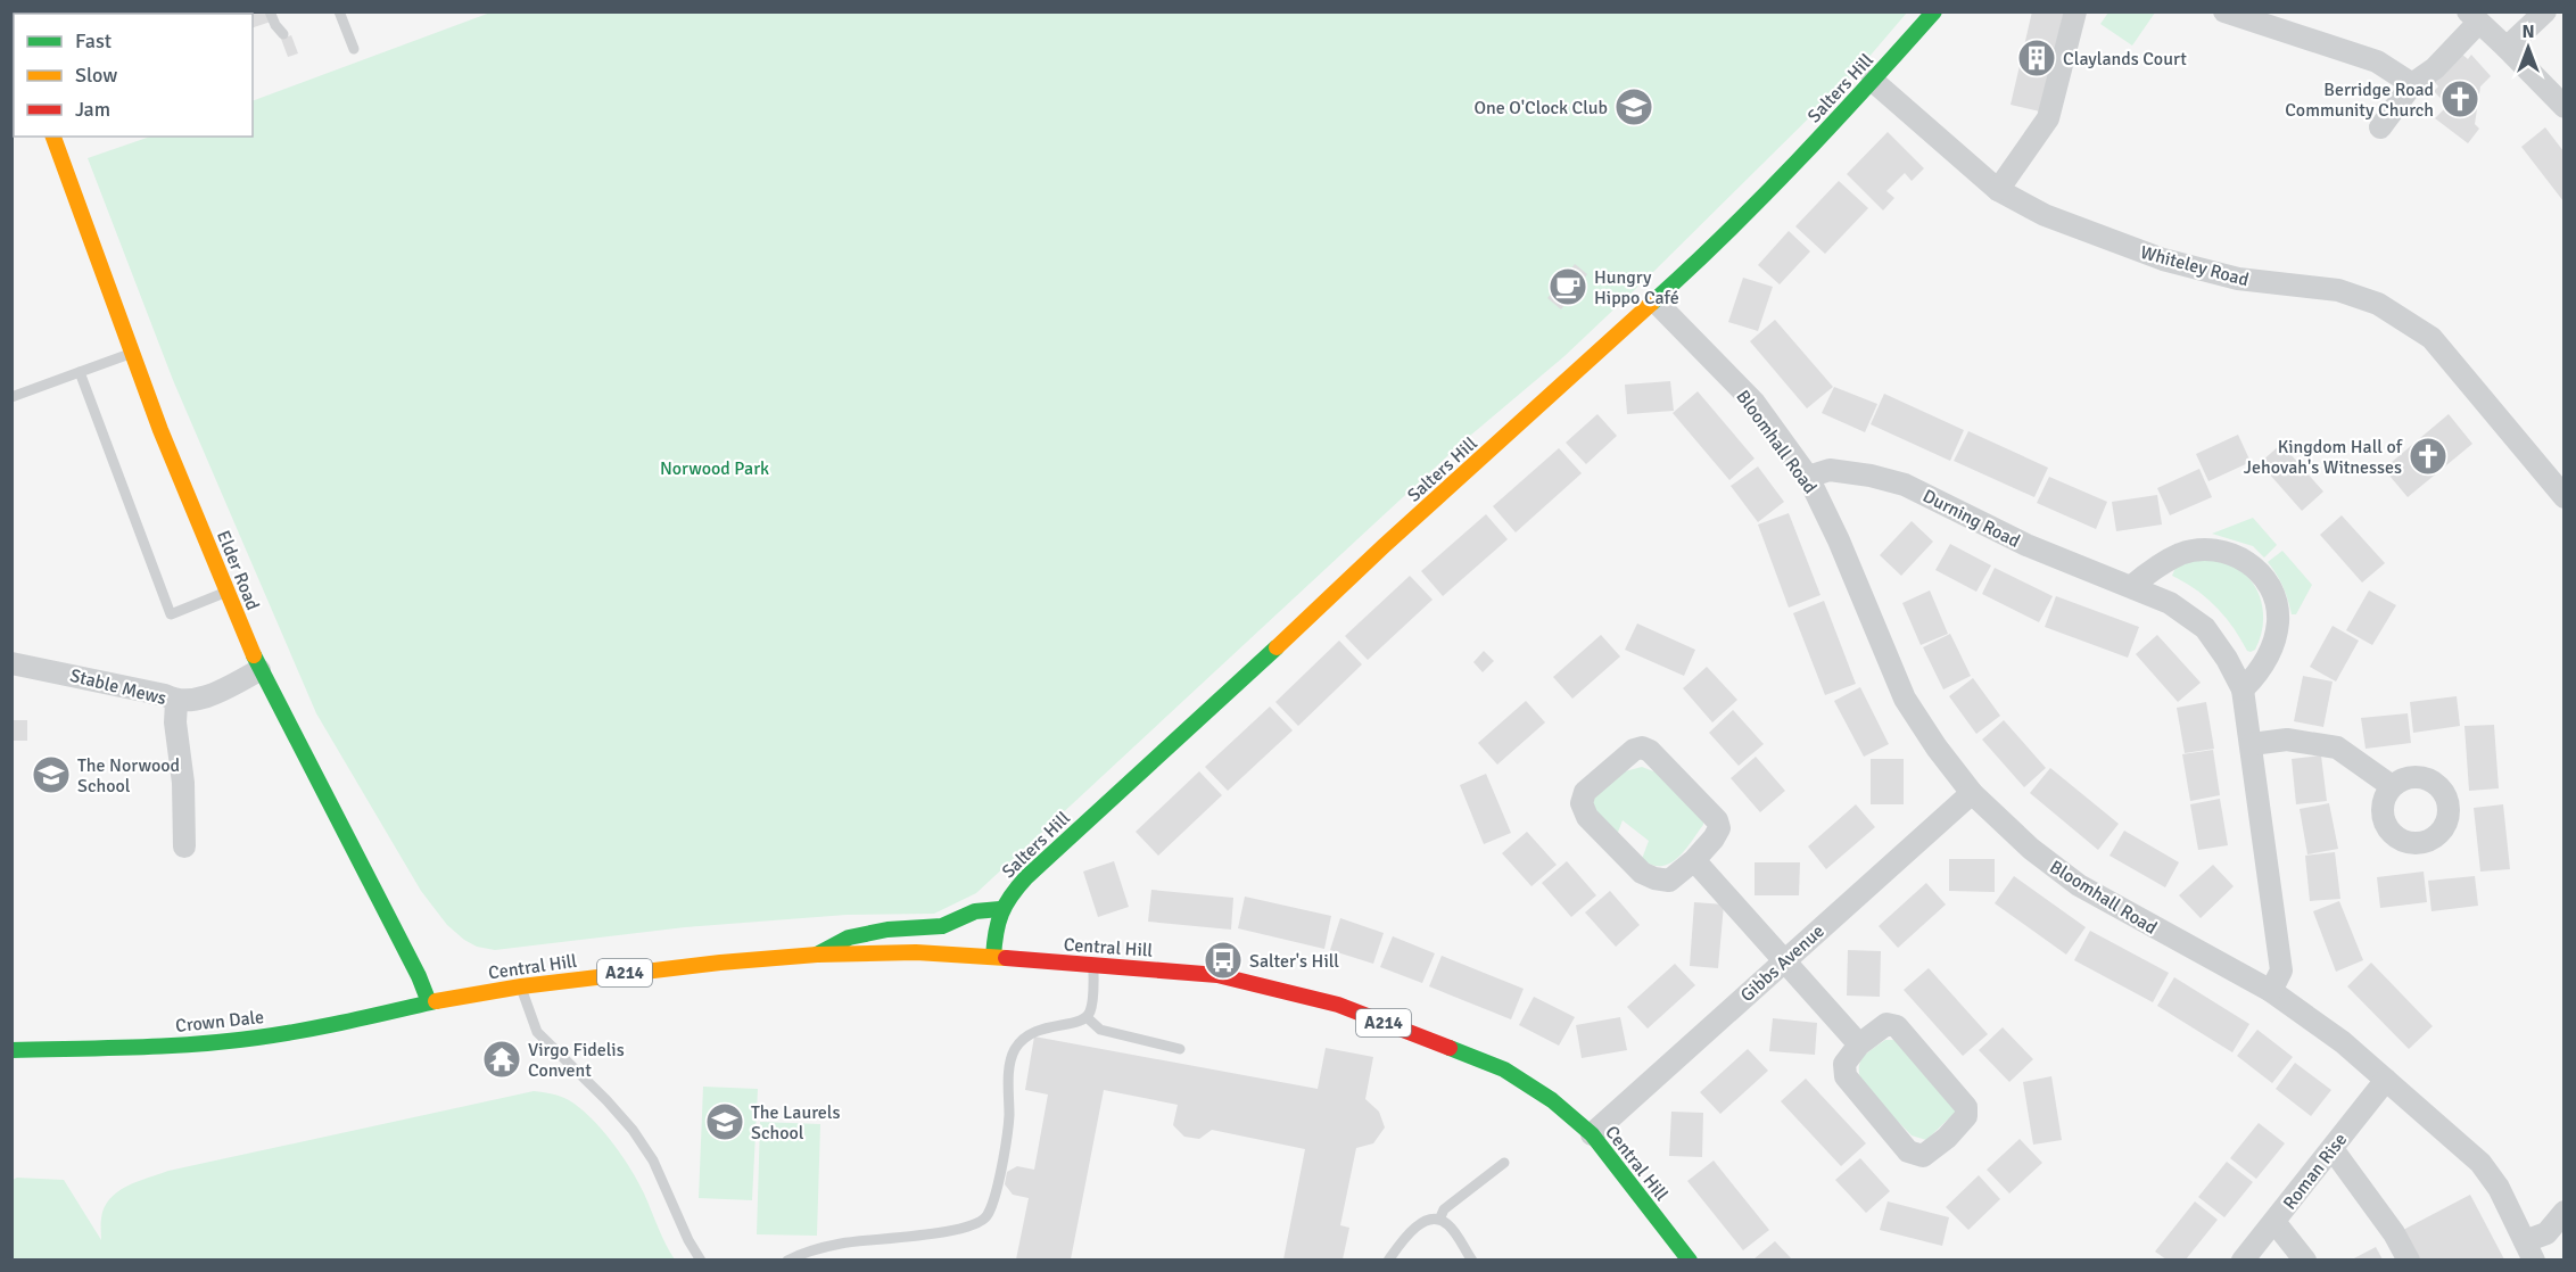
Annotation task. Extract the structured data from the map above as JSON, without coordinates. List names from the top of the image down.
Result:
{
  "streets": {
    "main road": [
      "Salters Hill",
      "Elder Road",
      "Central Hill",
      "A214",
      "Crown Dale"
    ],
    "street": [
      "Whiteley Road",
      "Bloomhall Road",
      "Durning Road",
      "Stable Mews",
      "Gibbs Avenue",
      "Roman Rise"
    ]
  },
  "crossings": [
    ["Salters Hill", "Whiteley Road"],
    ["Salters Hill", "Bloomhall Road"],
    ["Salters Hill", "Central Hill"],
    ["Bloomhall Road", "Durning Road"],
    ["Bloomhall Road", "Gibbs Avenue"],
    ["Bloomhall Road", "Roman Rise"],
    ["Elder Road", "Stable Mews"],
    ["Elder Road", "Central Hill"],
    ["Elder Road", "Crown Dale"],
    ["Central Hill", "Gibbs Avenue"],
    ["Central Hill", "Crown Dale"]
  ],
  "parks": ["Norwood Park"],
  "places": {
    "building": ["Claylands Court"],
    "church": ["Berridge Road Community Church", "Kingdom Hall of Jehovah's Witnesses"],
    "school or university": ["One O'Clock Club", "The Norwood School", "The Laurels School"],
    "cafe": ["Hungry Hippo Café"],
    "bus stop": ["Salter's Hill"],
    "temple": ["Virgo Fidelis Convent"]
  },
  "legend": ["Fast", "Slow", "Jam"],
  "north": "top"
}
